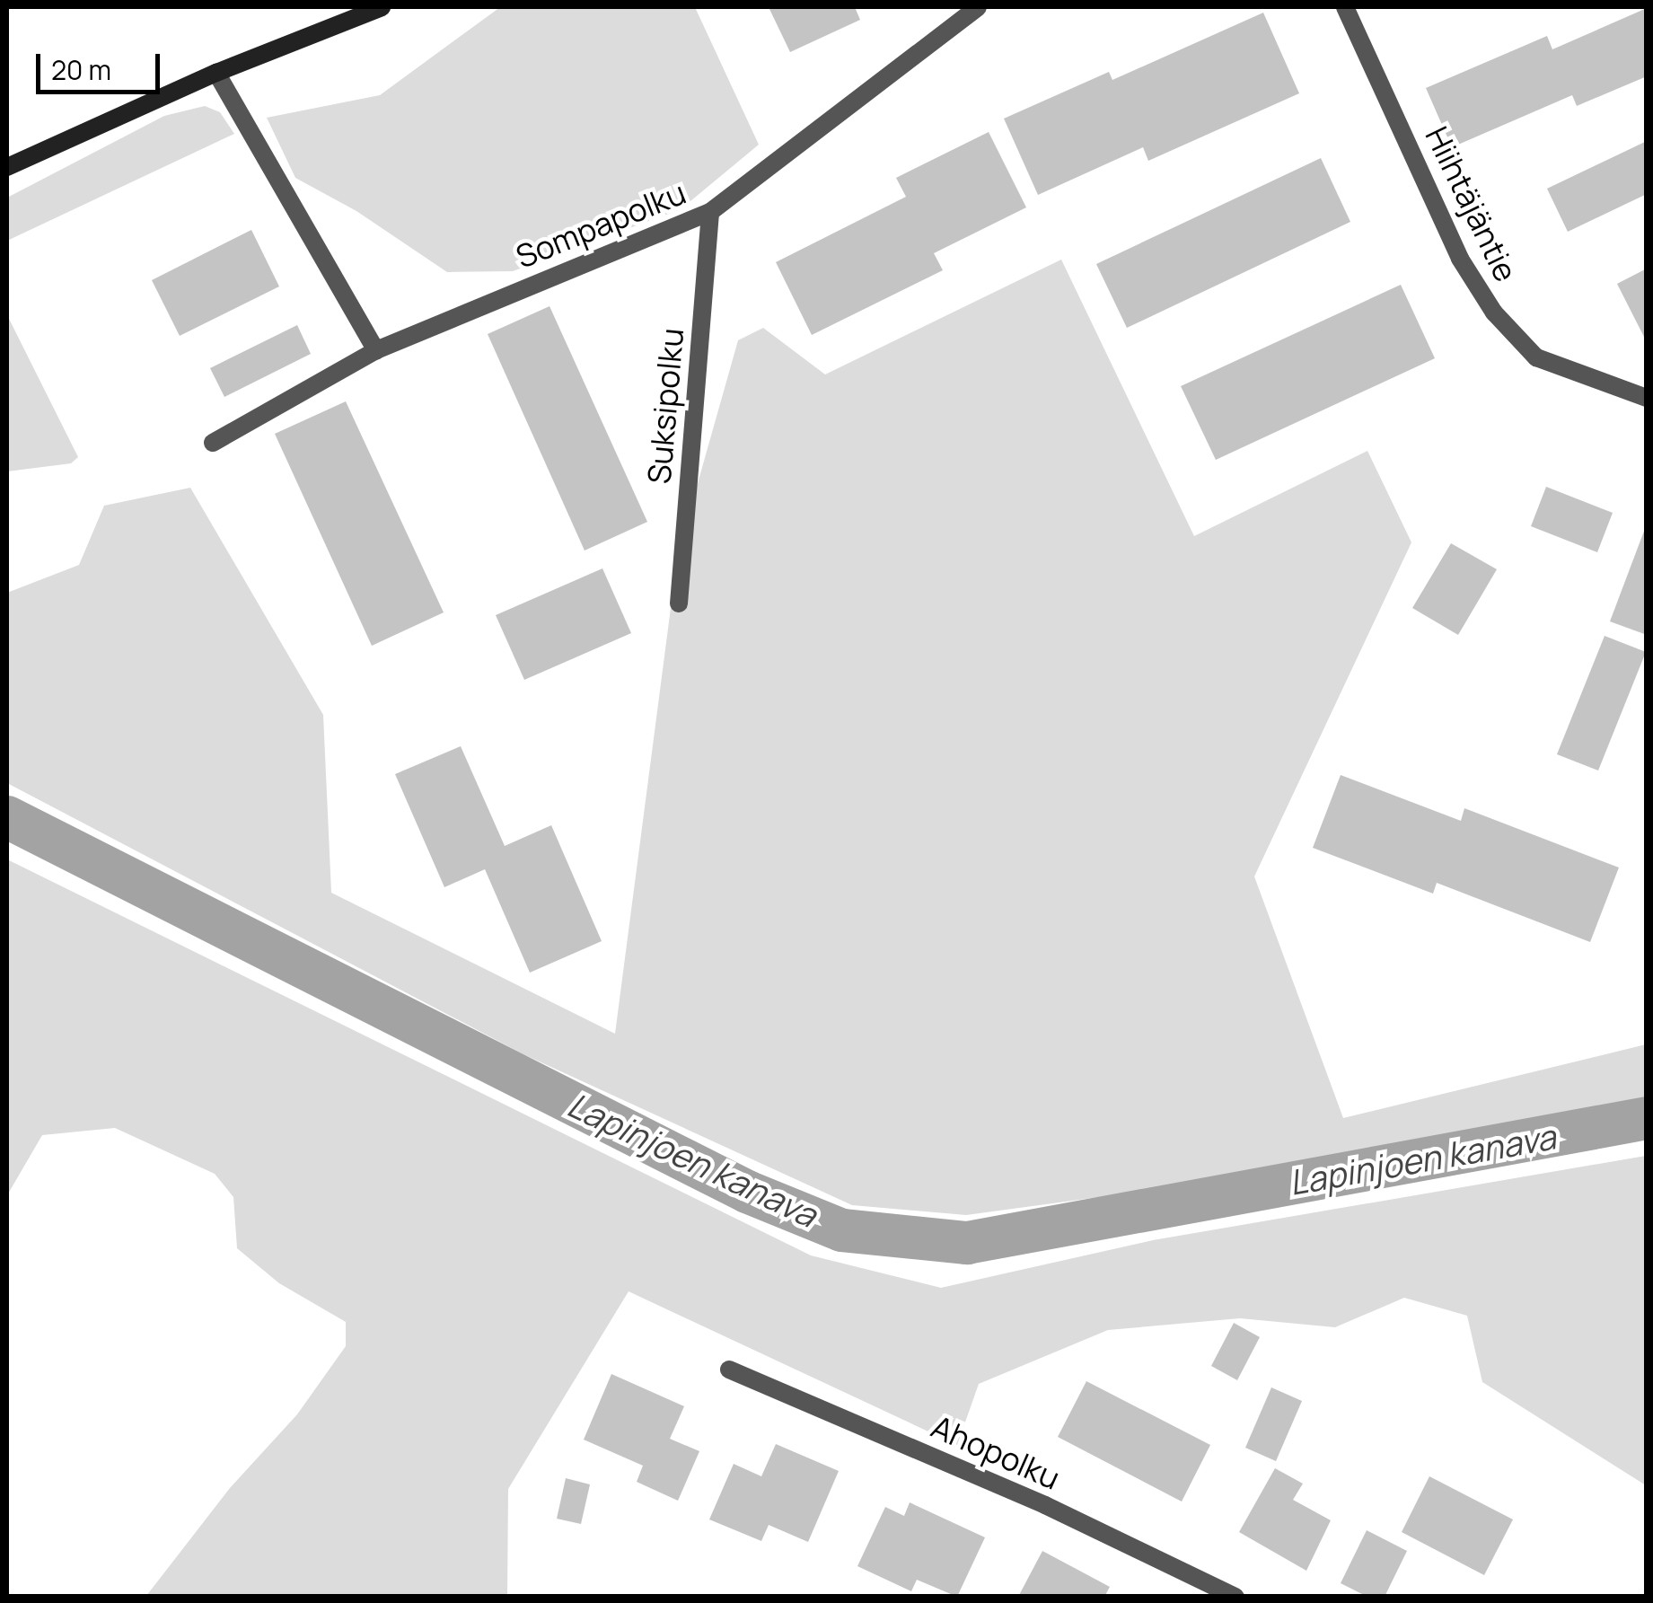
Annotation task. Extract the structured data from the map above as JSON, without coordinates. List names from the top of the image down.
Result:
{
  "streets": {
    "street": [
      "Hiihtäjäntie",
      "Sompapolku",
      "Suksipolku",
      "Ahopolku"
    ]
  },
  "crossings": [
    ["Sompapolku", "Suksipolku"]
  ],
  "water": ["Lapinjoen kanava"],
  "scale_bar": "20 m"
}
